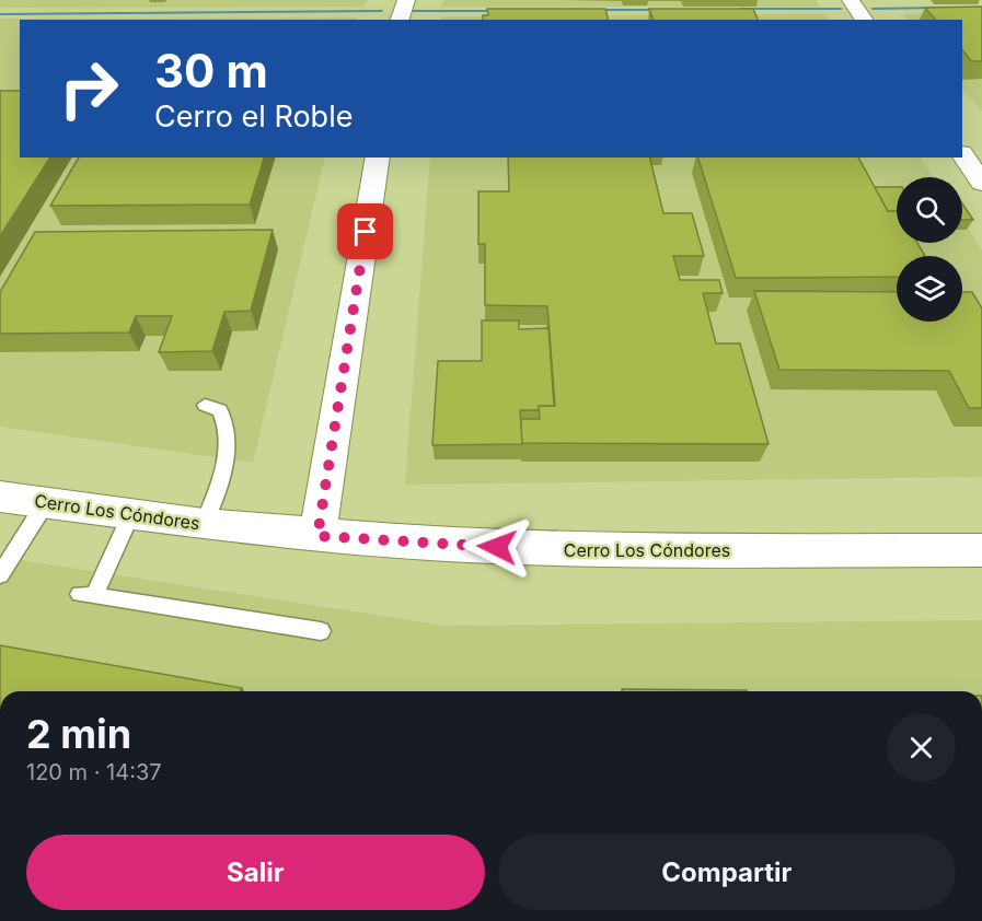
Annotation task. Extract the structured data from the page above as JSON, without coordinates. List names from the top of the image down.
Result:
{
  "streets": {
    "street": ["Cerro Los Cóndores"]
  },
  "page": {
    "turn": ["30 m", "Cerro el Roble"],
    "heading": ["2 min", "120 m · 14:37"],
    "buttons": ["Salir", "Compartir"]
  }
}
